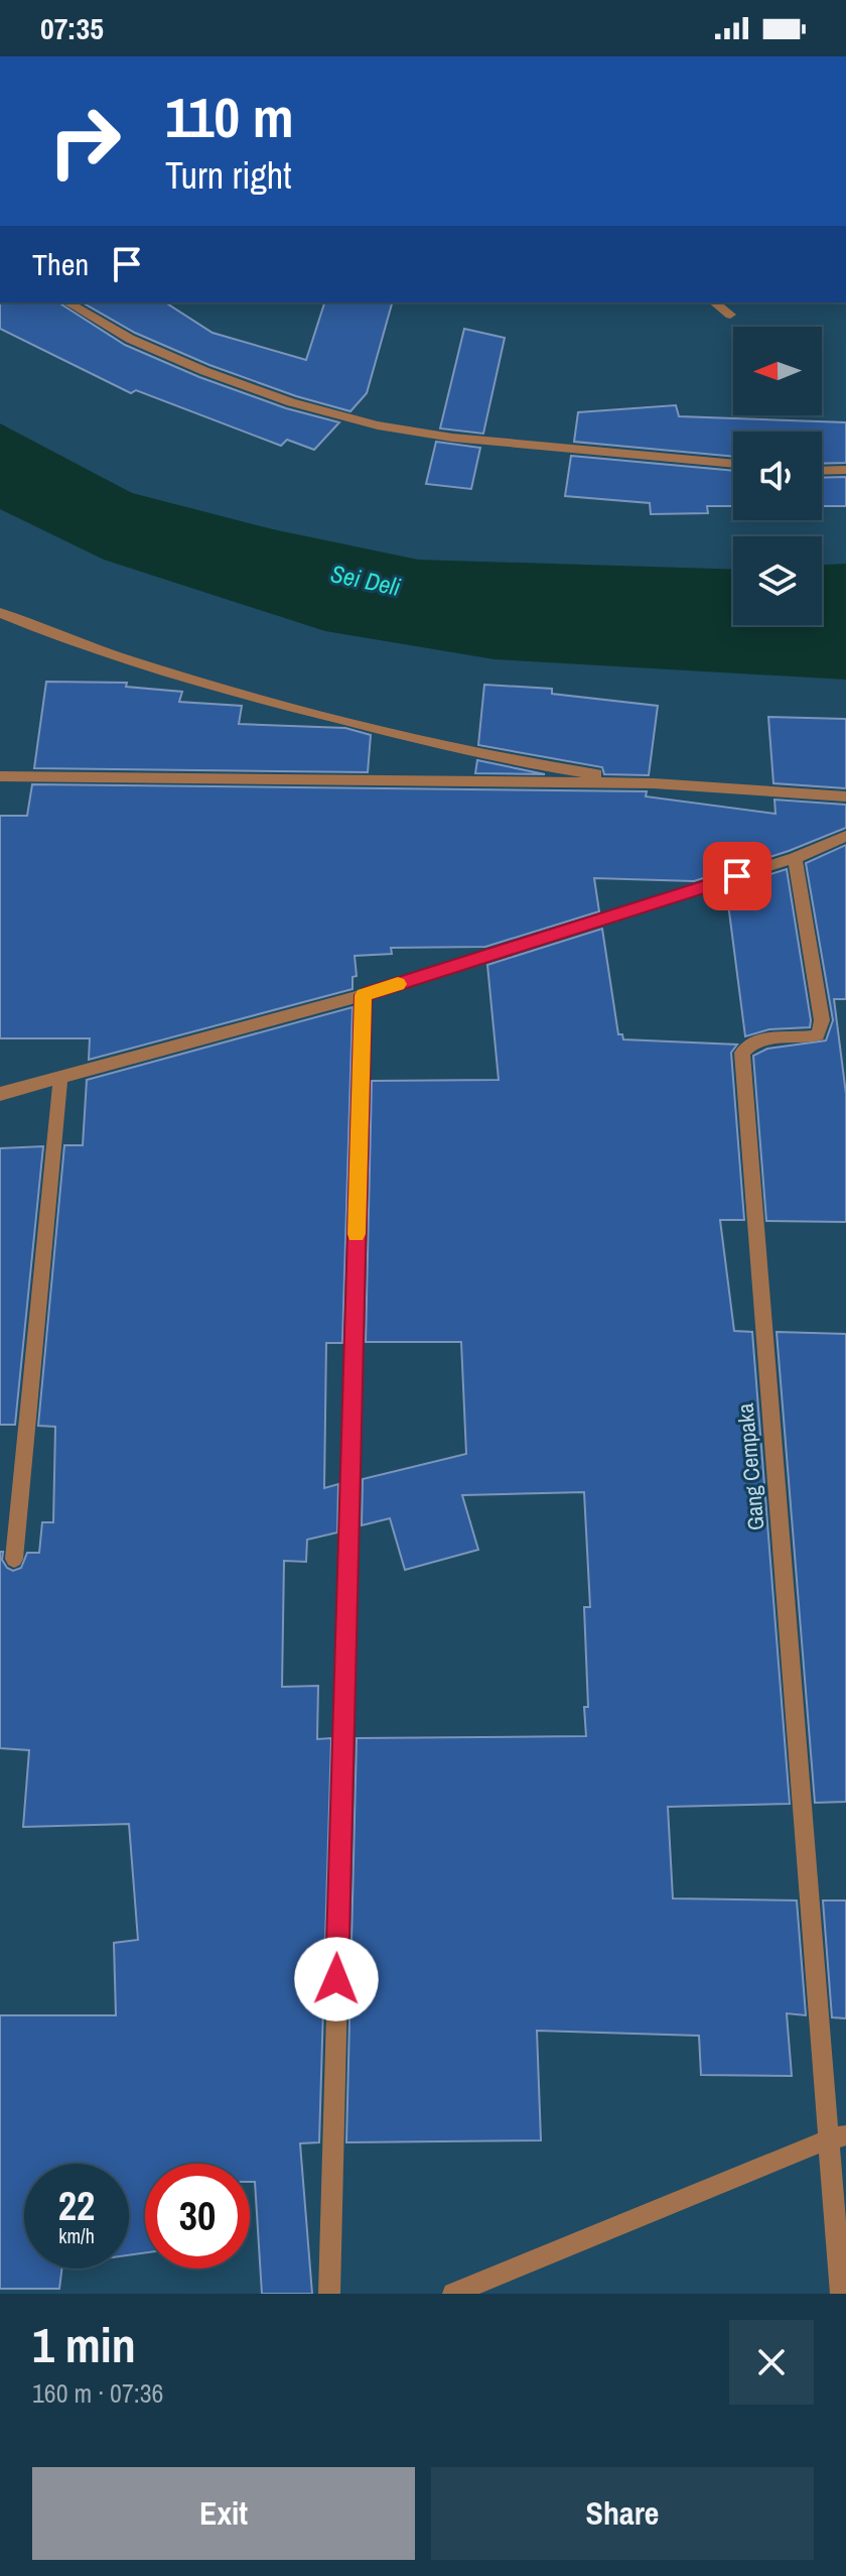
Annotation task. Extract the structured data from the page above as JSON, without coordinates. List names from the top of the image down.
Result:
{
  "streets": {
    "street": ["Gang Cempaka"]
  },
  "water": ["Sei Deli"],
  "north": "left",
  "page": {
    "status": "07:35",
    "turn": ["110 m", "Turn right"],
    "then": "Then",
    "speed": "22 km/h",
    "limit": "30",
    "heading": ["1 min", "160 m · 07:36"],
    "buttons": ["Exit", "Share"]
  }
}
